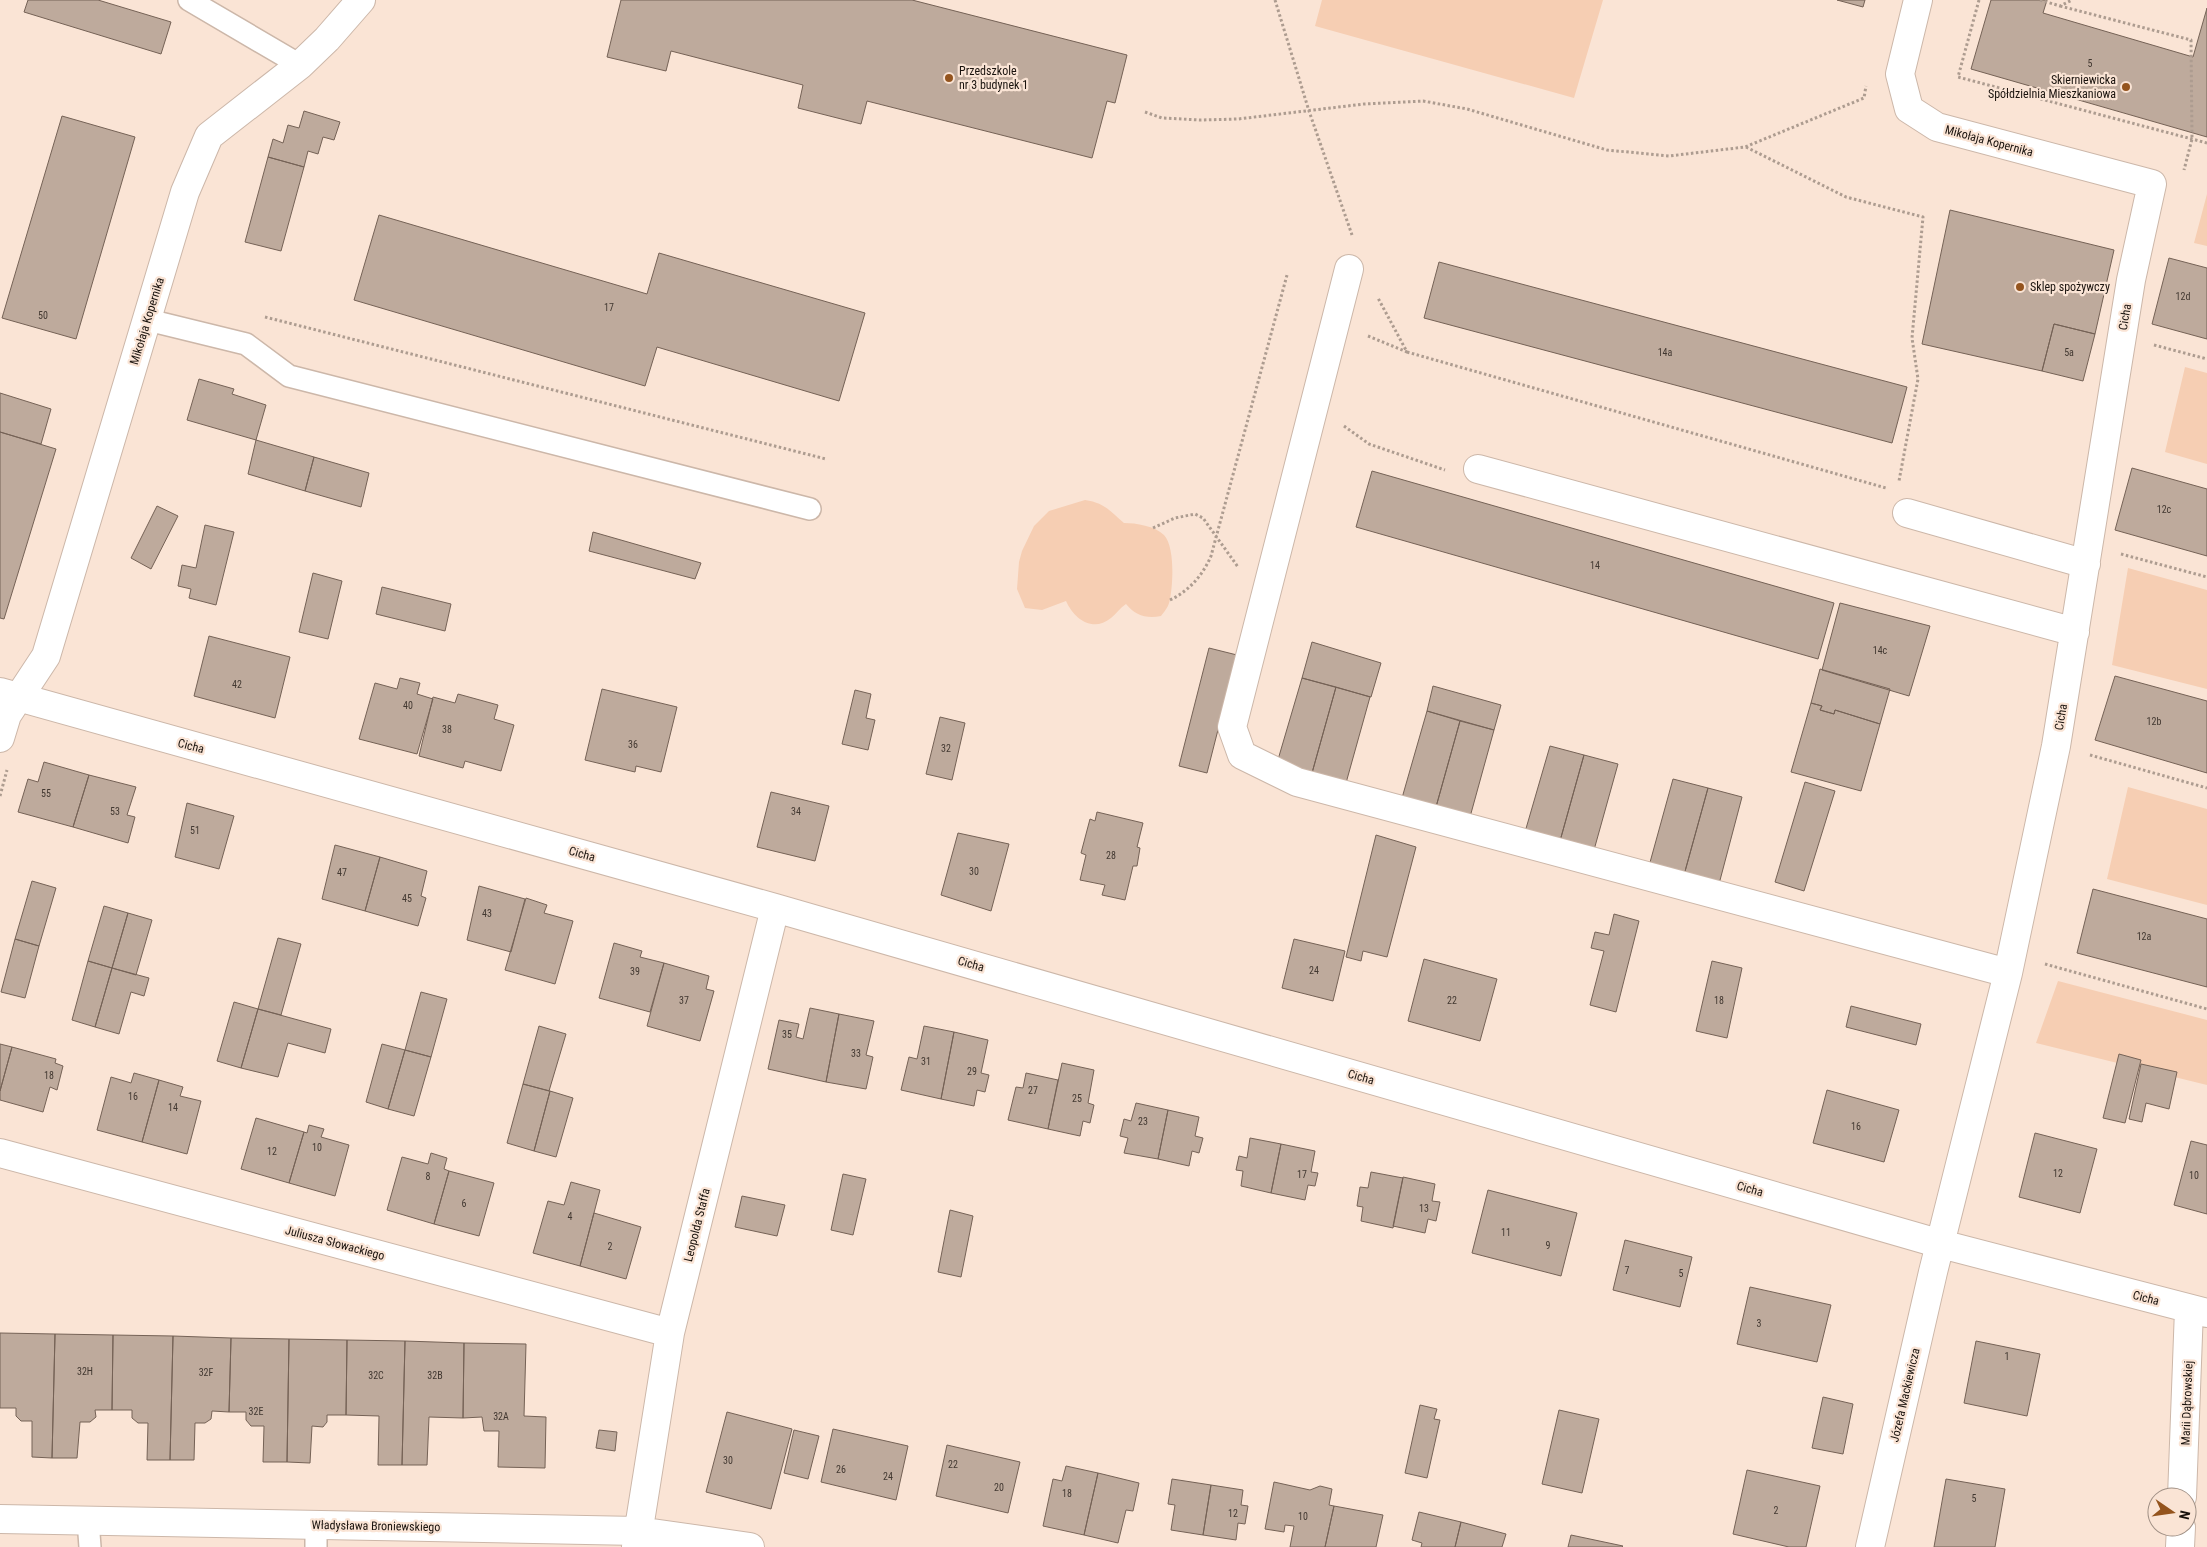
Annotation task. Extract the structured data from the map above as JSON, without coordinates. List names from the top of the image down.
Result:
{
  "streets": {
    "street": [
      "Mikołaja Kopernika",
      "Cicha",
      "Leopolda Staffa",
      "Juliusza Słowackiego",
      "Józefa Mackiewicza",
      "Marii Dąbrowskiej",
      "Władysława Broniewskiego"
    ]
  },
  "crossings": [
    ["Mikołaja Kopernika", "Cicha"],
    ["Cicha", "Leopolda Staffa"],
    ["Cicha", "Józefa Mackiewicza"],
    ["Cicha", "Marii Dąbrowskiej"],
    ["Leopolda Staffa", "Juliusza Słowackiego"],
    ["Leopolda Staffa", "Władysława Broniewskiego"]
  ],
  "places": ["Przedszkole nr 3 budynek 1", "Skierniewicka Spółdzielnia Mieszkaniowa", "Sklep spożywczy"],
  "house_numbers": [
    "5",
    "12d",
    "17",
    "50",
    "14a",
    "5a",
    "12c",
    "14",
    "14c",
    "42",
    "40",
    "12b",
    "38",
    "36",
    "32",
    "55",
    "53",
    "34",
    "51",
    "28",
    "30",
    "47",
    "45",
    "43",
    "12a",
    "24",
    "39",
    "37",
    "22",
    "18",
    "35",
    "33",
    "31",
    "29",
    "18",
    "27",
    "16",
    "25",
    "14",
    "23",
    "16",
    "10",
    "12",
    "12",
    "17",
    "10",
    "8",
    "6",
    "13",
    "4",
    "11",
    "9",
    "2",
    "7",
    "5",
    "3",
    "1",
    "32H",
    "32F",
    "32C",
    "32B",
    "32E",
    "32A",
    "30",
    "22",
    "26",
    "24",
    "20",
    "18",
    "5",
    "2",
    "12",
    "10"
  ],
  "north": "right"
}
